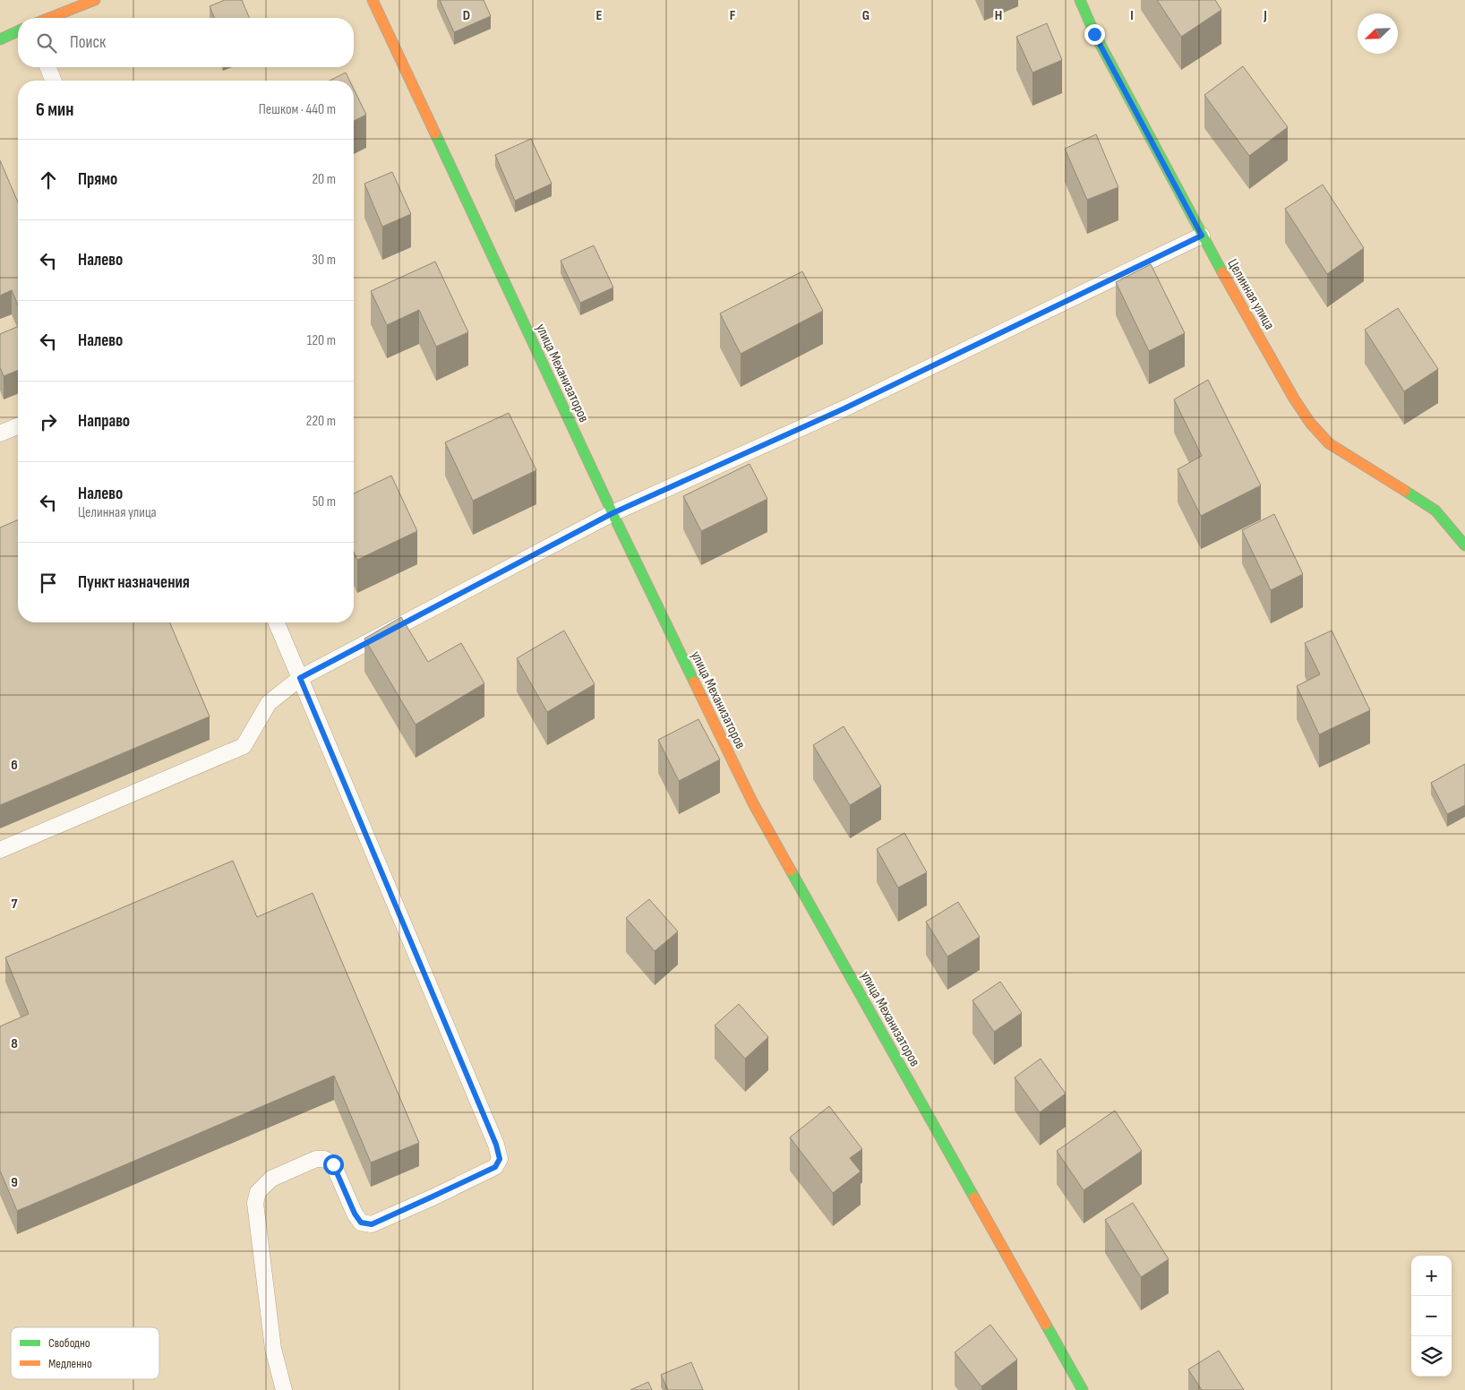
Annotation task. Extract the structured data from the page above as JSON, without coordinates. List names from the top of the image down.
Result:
{
  "streets": {
    "street": ["Целинная улица", "улица Механизаторов"]
  },
  "legend": ["Свободно", "Медленно"],
  "north": "bottom left",
  "page": {
    "search": "Поиск",
    "heading": ["6 мин", "Пешком · 440 m"],
    "list": [
      ["Прямо", "20 m"],
      ["Налево", "30 m"],
      ["Налево", "120 m"],
      ["Направо", "220 m"],
      ["Налево", "Целинная улица", "50 m"],
      "Пункт назначения"
    ],
    "map_buttons": ["+", "−"]
  },
  "grid": {
    "columns": [
      "D",
      "E",
      "F",
      "G",
      "H",
      "I",
      "J"
    ],
    "rows": [
      "6",
      "7",
      "8",
      "9"
    ]
  }
}
